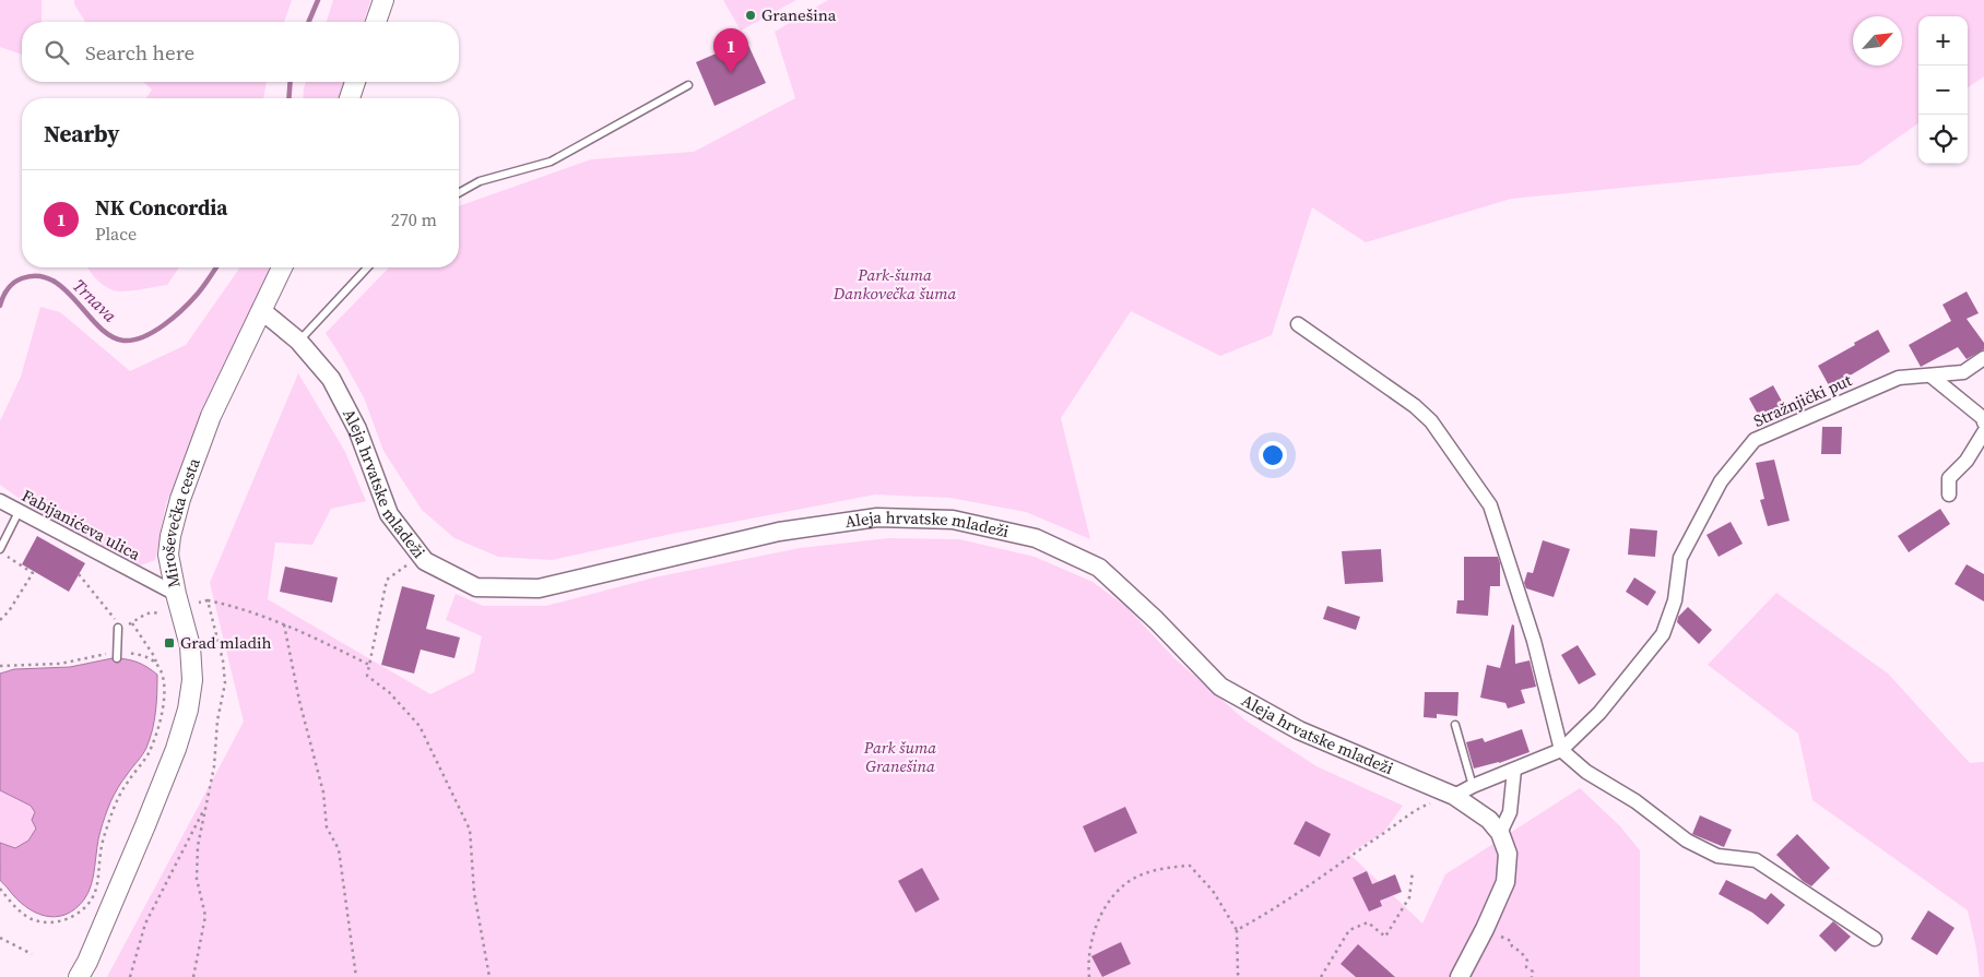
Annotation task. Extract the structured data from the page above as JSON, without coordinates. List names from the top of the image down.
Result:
{
  "streets": {
    "main road": ["Miroševečka cesta"],
    "street": ["Stražnjički put", "Aleja hrvatske mladeži", "Fabijanićeva ulica"]
  },
  "crossings": [
    ["Stražnjički put", "Aleja hrvatske mladeži"],
    ["Aleja hrvatske mladeži", "Miroševečka cesta"],
    ["Miroševečka cesta", "Fabijanićeva ulica"]
  ],
  "water": ["Trnava"],
  "parks": ["Park-šuma Dankovečka šuma", "Park šuma Granešina"],
  "places": {
    "other": ["Granešina"],
    "transit": ["Grad mladih"]
  },
  "north": "top right",
  "page": {
    "map_buttons": ["+", "−"],
    "search": "Search here",
    "pins": "1",
    "heading": "Nearby",
    "list": [
      {
        "mark": "1",
        "name": "NK Concordia",
        "note": "Place",
        "value": "270 m"
      }
    ]
  }
}
